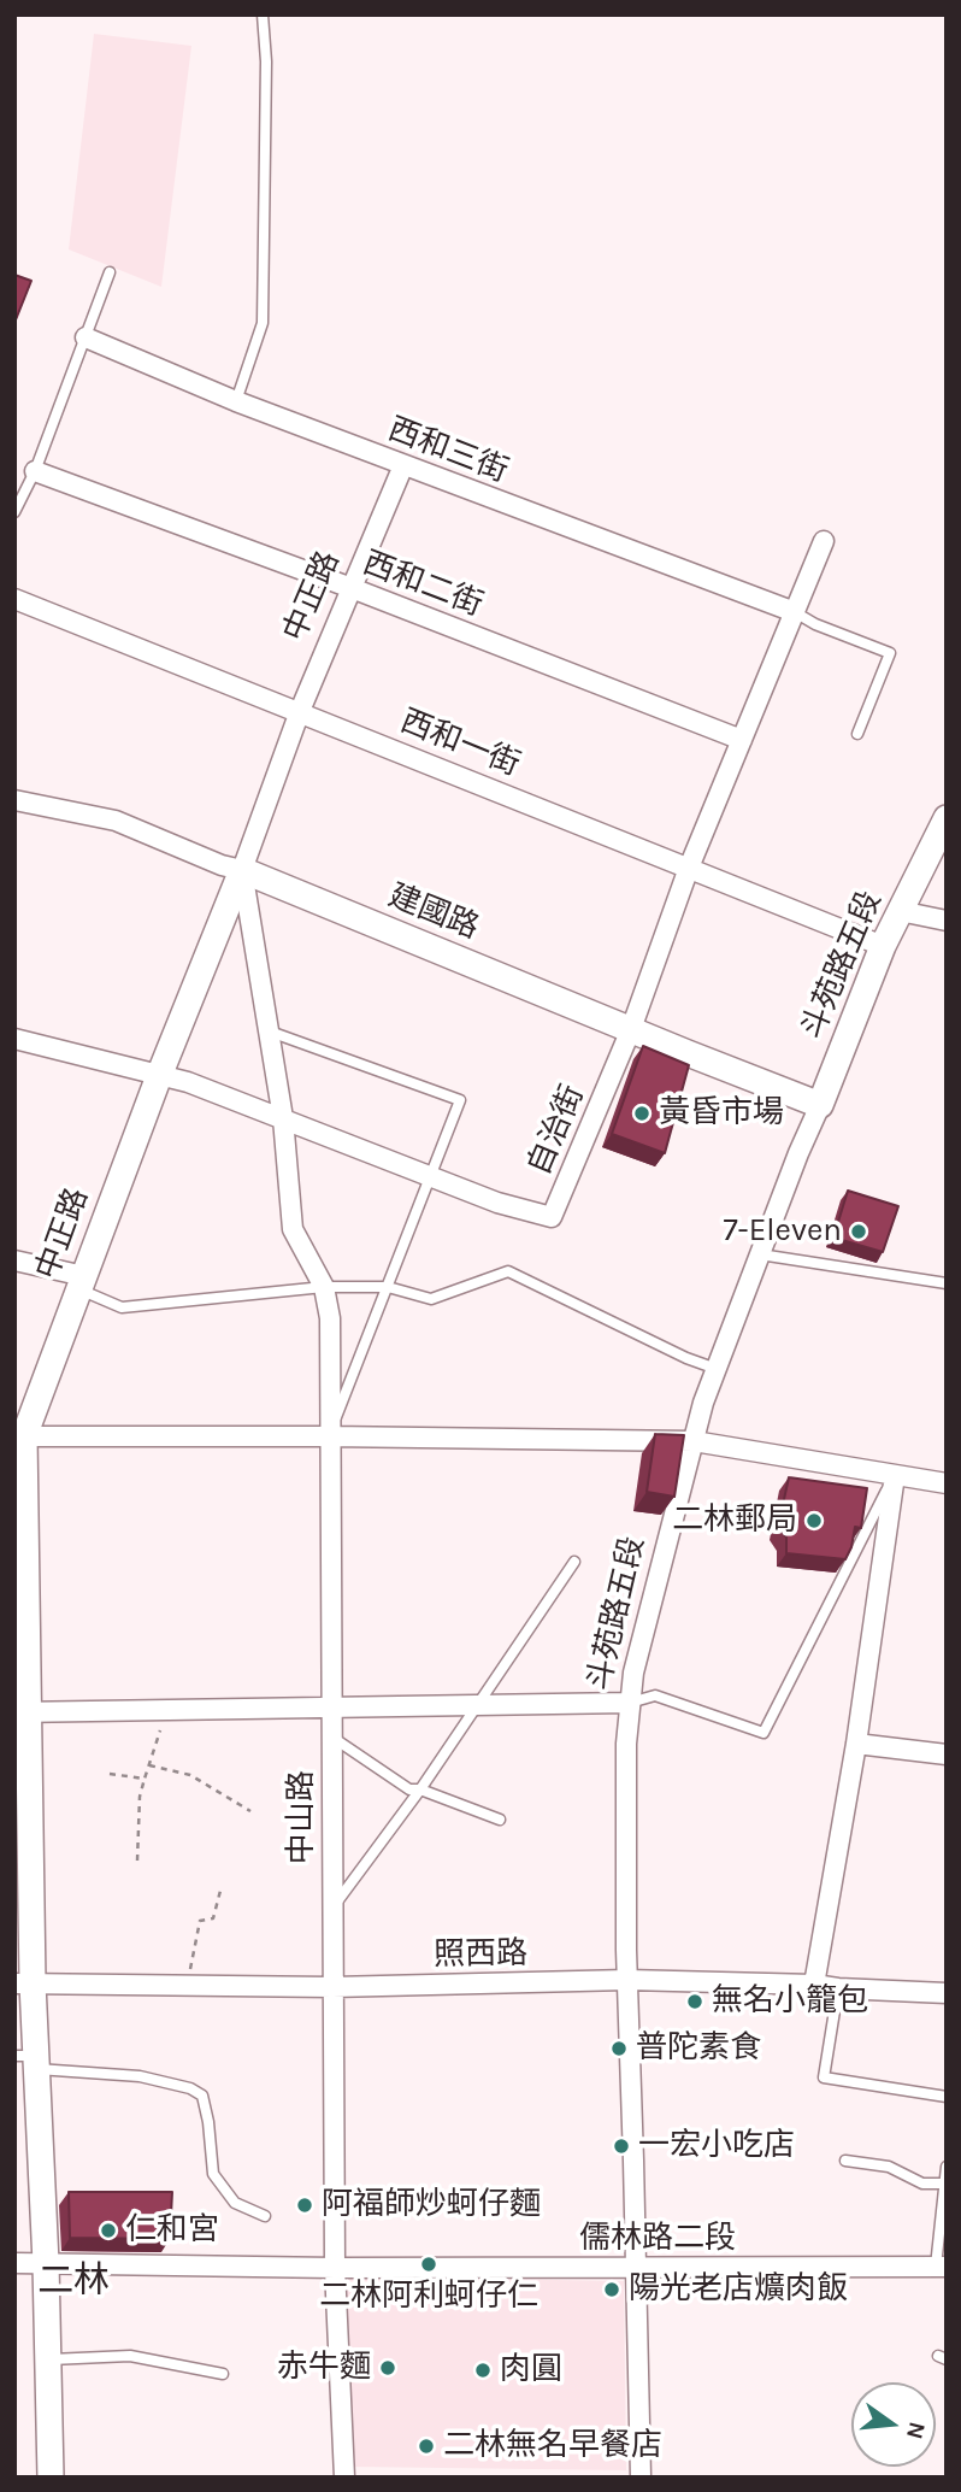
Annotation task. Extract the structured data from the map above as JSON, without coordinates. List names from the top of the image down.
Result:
{
  "streets": {
    "main road": ["中正路", "建國路", "斗苑路五段"],
    "street": [
      "西和三街",
      "西和二街",
      "西和一街",
      "自治街",
      "中山路",
      "照西路",
      "儒林路二段"
    ]
  },
  "crossings": [
    ["西和三街", "中正路"],
    ["西和三街", "自治街"],
    ["西和二街", "中正路"],
    ["西和二街", "自治街"],
    ["中正路", "西和一街"],
    ["中正路", "建國路"],
    ["中正路", "自治街"],
    ["中正路", "照西路"],
    ["中正路", "儒林路二段"],
    ["西和一街", "斗苑路五段"],
    ["西和一街", "自治街"],
    ["建國路", "斗苑路五段"],
    ["建國路", "自治街"],
    ["斗苑路五段", "照西路"],
    ["斗苑路五段", "儒林路二段"],
    ["自治街", "中山路"],
    ["中山路", "照西路"],
    ["中山路", "儒林路二段"]
  ],
  "districts": ["二林"],
  "places": [
    "黃昏市場",
    "7-Eleven",
    "二林郵局",
    "無名小籠包",
    "普陀素食",
    "一宏小吃店",
    "阿福師炒蚵仔麵",
    "仁和宮",
    "二林阿利蚵仔仁",
    "陽光老店爌肉飯",
    "赤牛麵",
    "肉圓",
    "二林無名早餐店"
  ],
  "north": "right"
}
